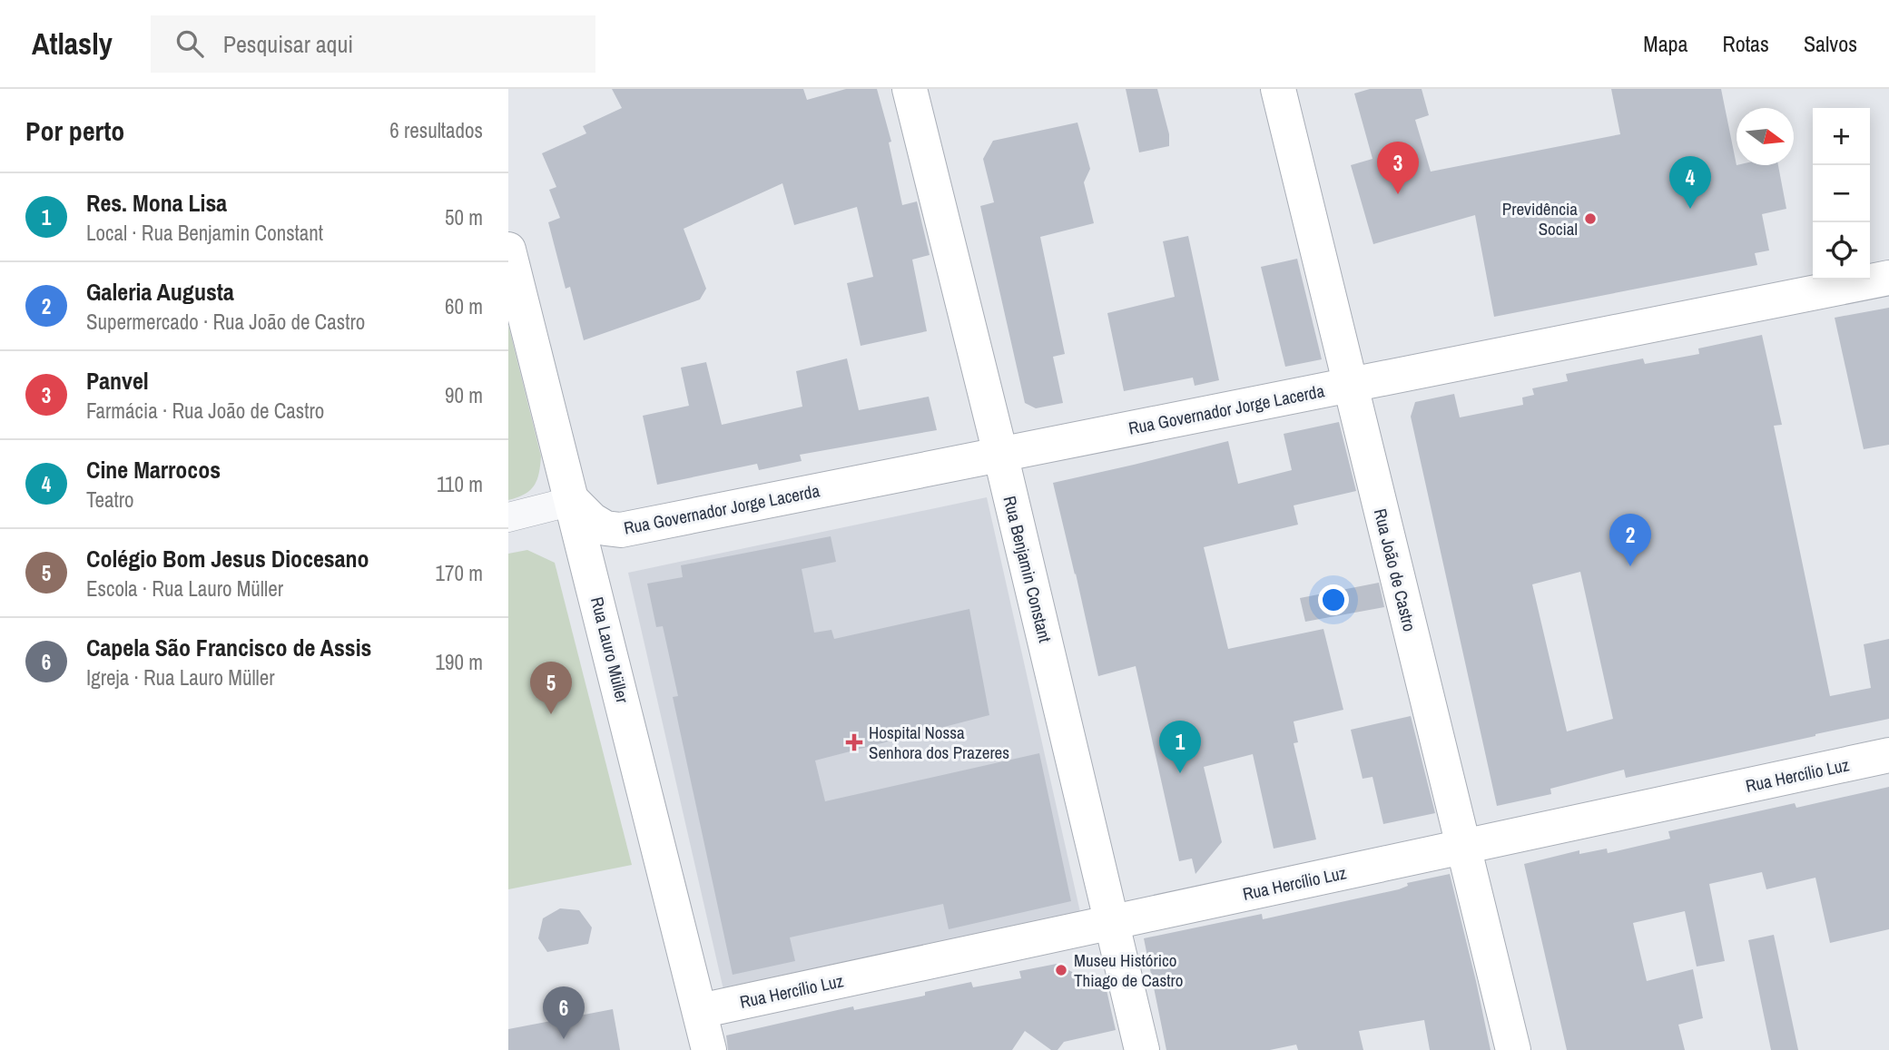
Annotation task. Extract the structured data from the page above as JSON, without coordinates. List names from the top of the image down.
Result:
{
  "streets": {
    "street": [
      "Rua Governador Jorge Lacerda",
      "Rua Benjamin Constant",
      "Rua João de Castro",
      "Rua Lauro Müller",
      "Rua Hercílio Luz"
    ]
  },
  "crossings": [
    ["Rua Governador Jorge Lacerda", "Rua Benjamin Constant"],
    ["Rua Governador Jorge Lacerda", "Rua João de Castro"],
    ["Rua Governador Jorge Lacerda", "Rua Lauro Müller"],
    ["Rua Benjamin Constant", "Rua Hercílio Luz"],
    ["Rua João de Castro", "Rua Hercílio Luz"],
    ["Rua Lauro Müller", "Rua Hercílio Luz"]
  ],
  "places": {
    "other": ["Previdência Social", "Museu Histórico Thiago de Castro"],
    "health": ["Hospital Nossa Senhora dos Prazeres"]
  },
  "north": "right",
  "page": {
    "header": "Atlasly",
    "search": "Pesquisar aqui",
    "nav": ["Mapa", "Rotas", "Salvos"],
    "heading": ["Por perto", "6 resultados"],
    "map_buttons": ["+", "−"],
    "pins": [
      "3",
      "4",
      "2",
      "5",
      "1",
      "6"
    ],
    "list": [
      {
        "mark": "1",
        "name": "Res. Mona Lisa",
        "note": "Local · Rua Benjamin Constant",
        "value": "50 m"
      },
      {
        "mark": "2",
        "name": "Galeria Augusta",
        "note": "Supermercado · Rua João de Castro",
        "value": "60 m"
      },
      {
        "mark": "3",
        "name": "Panvel",
        "note": "Farmácia · Rua João de Castro",
        "value": "90 m"
      },
      {
        "mark": "4",
        "name": "Cine Marrocos",
        "note": "Teatro",
        "value": "110 m"
      },
      {
        "mark": "5",
        "name": "Colégio Bom Jesus Diocesano",
        "note": "Escola · Rua Lauro Müller",
        "value": "170 m"
      },
      {
        "mark": "6",
        "name": "Capela São Francisco de Assis",
        "note": "Igreja · Rua Lauro Müller",
        "value": "190 m"
      }
    ]
  }
}
